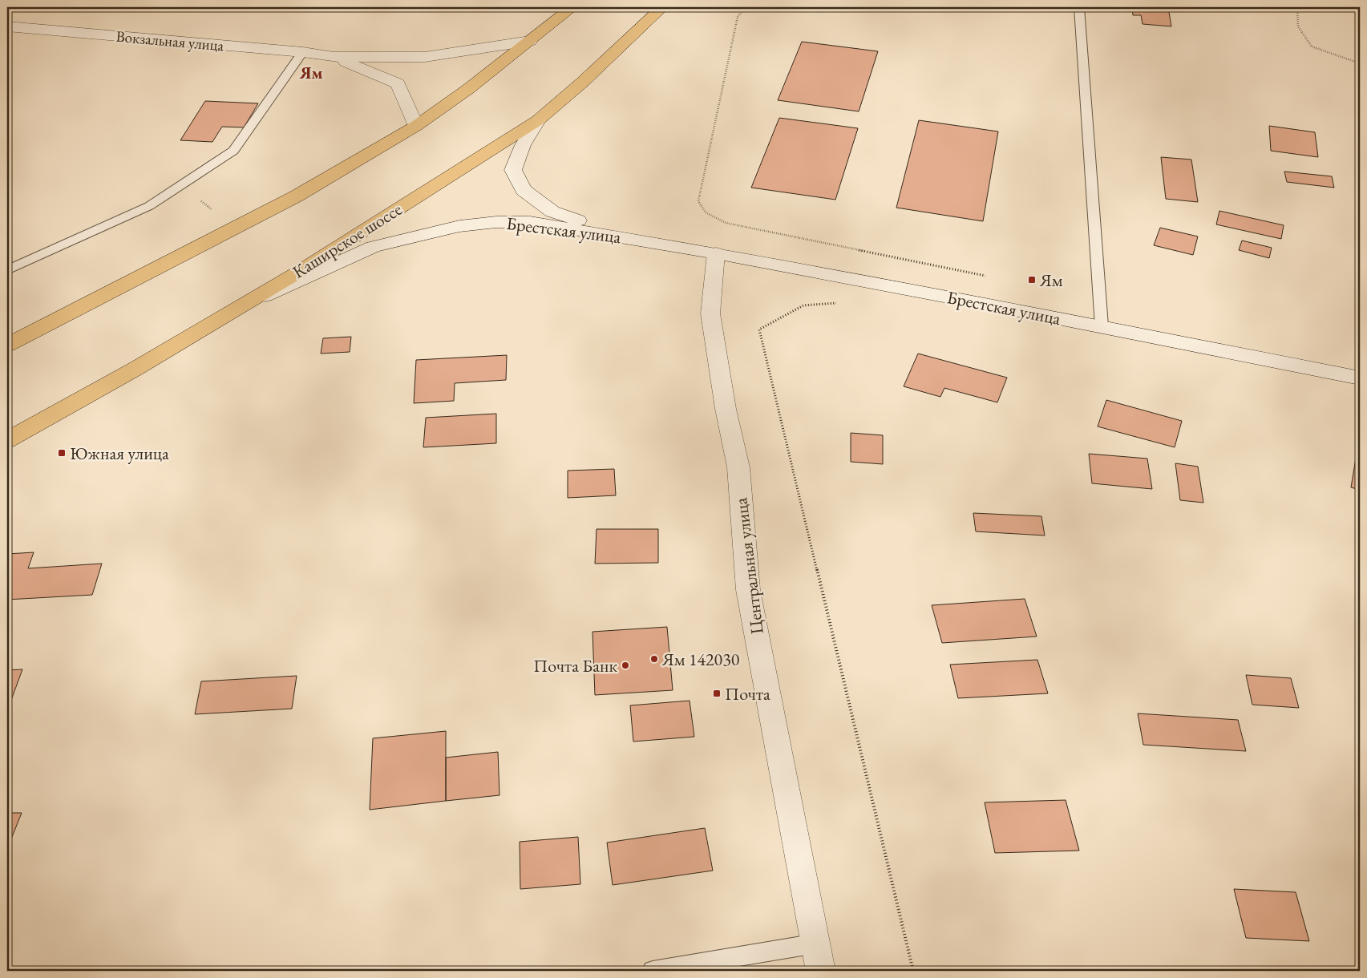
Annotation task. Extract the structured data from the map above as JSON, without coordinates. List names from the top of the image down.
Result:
{
  "streets": {
    "main road": ["Каширское шоссе"],
    "street": ["Вокзальная улица", "Брестская улица", "Центральная улица"]
  },
  "crossings": [
    ["Брестская улица", "Каширское шоссе"],
    ["Брестская улица", "Центральная улица"]
  ],
  "districts": ["Ям"],
  "places": {
    "transit": ["Ям", "Южная улица", "Почта"],
    "other": ["Ям 142030", "Почта Банк"]
  }
}
